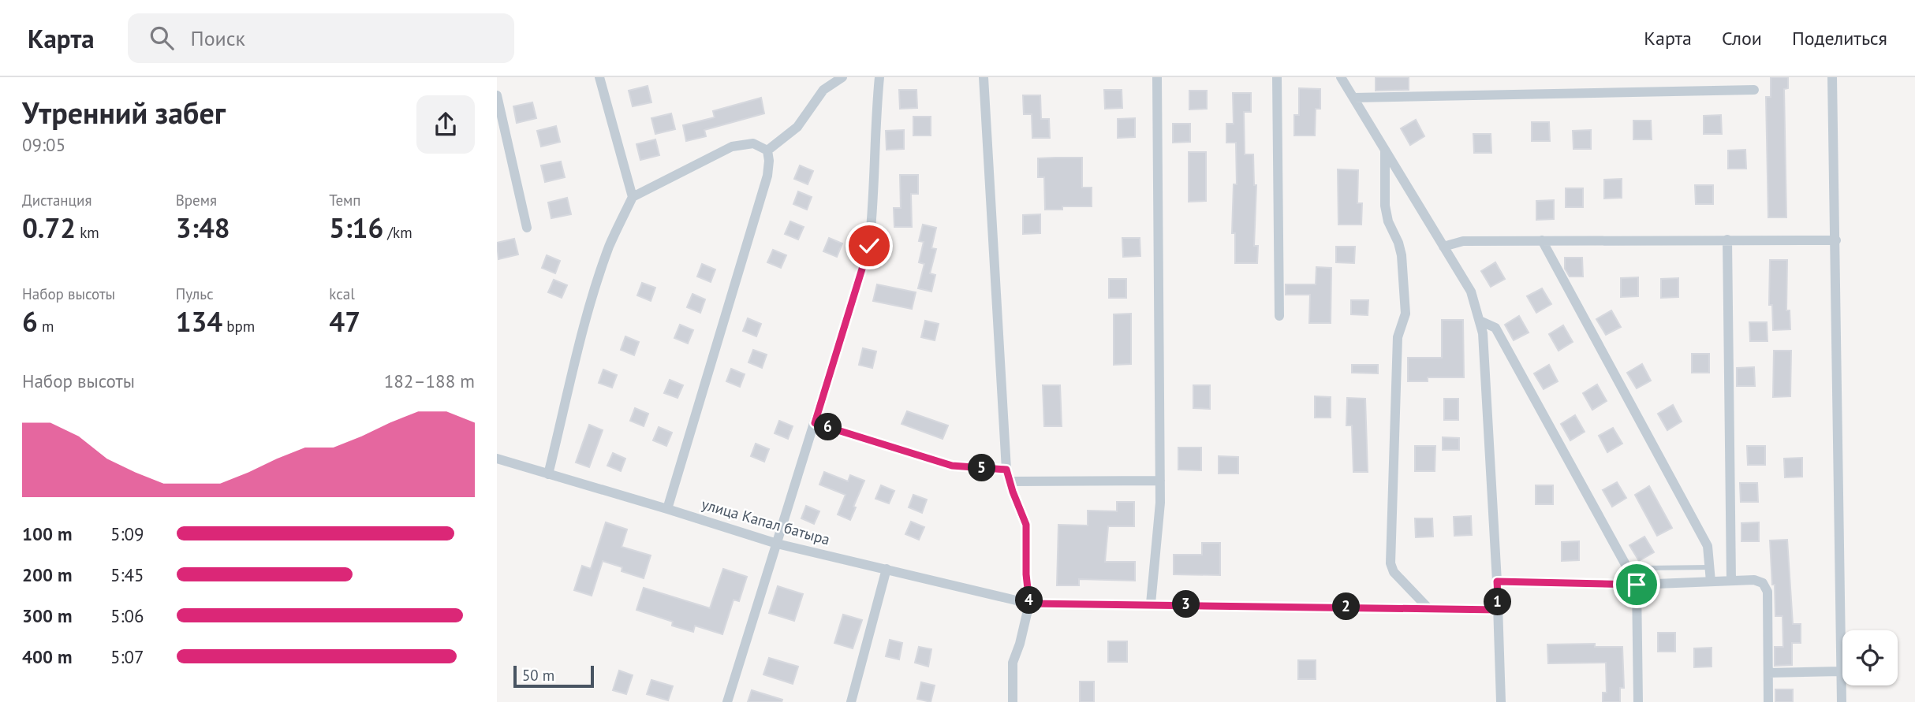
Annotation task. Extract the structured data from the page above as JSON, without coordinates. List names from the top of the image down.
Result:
{
  "streets": {
    "street": ["улица Капал батыра"]
  },
  "scale_bar": "50 m",
  "page": {
    "header": "Карта",
    "search": "Поиск",
    "nav": ["Карта", "Слои", "Поделиться"],
    "heading": ["Утренний забег", "09:05"],
    "stats": [
      ["Дистанция", "0.72 km"],
      ["Время", "3:48"],
      ["Темп", "5:16 /km"],
      ["Набор высоты", "6 m"],
      ["Пульс", "134 bpm"],
      ["kcal", "47"]
    ],
    "chart": ["Набор высоты", "182–188 m"],
    "pins": [
      "6",
      "5",
      "4",
      "1",
      "3",
      "2"
    ],
    "list": [
      {
        "name": "100 m",
        "note": "5:09"
      },
      {
        "name": "200 m",
        "note": "5:45"
      },
      {
        "name": "300 m",
        "note": "5:06"
      },
      {
        "name": "400 m",
        "note": "5:07"
      }
    ],
    "scale": "50 m"
  }
}
